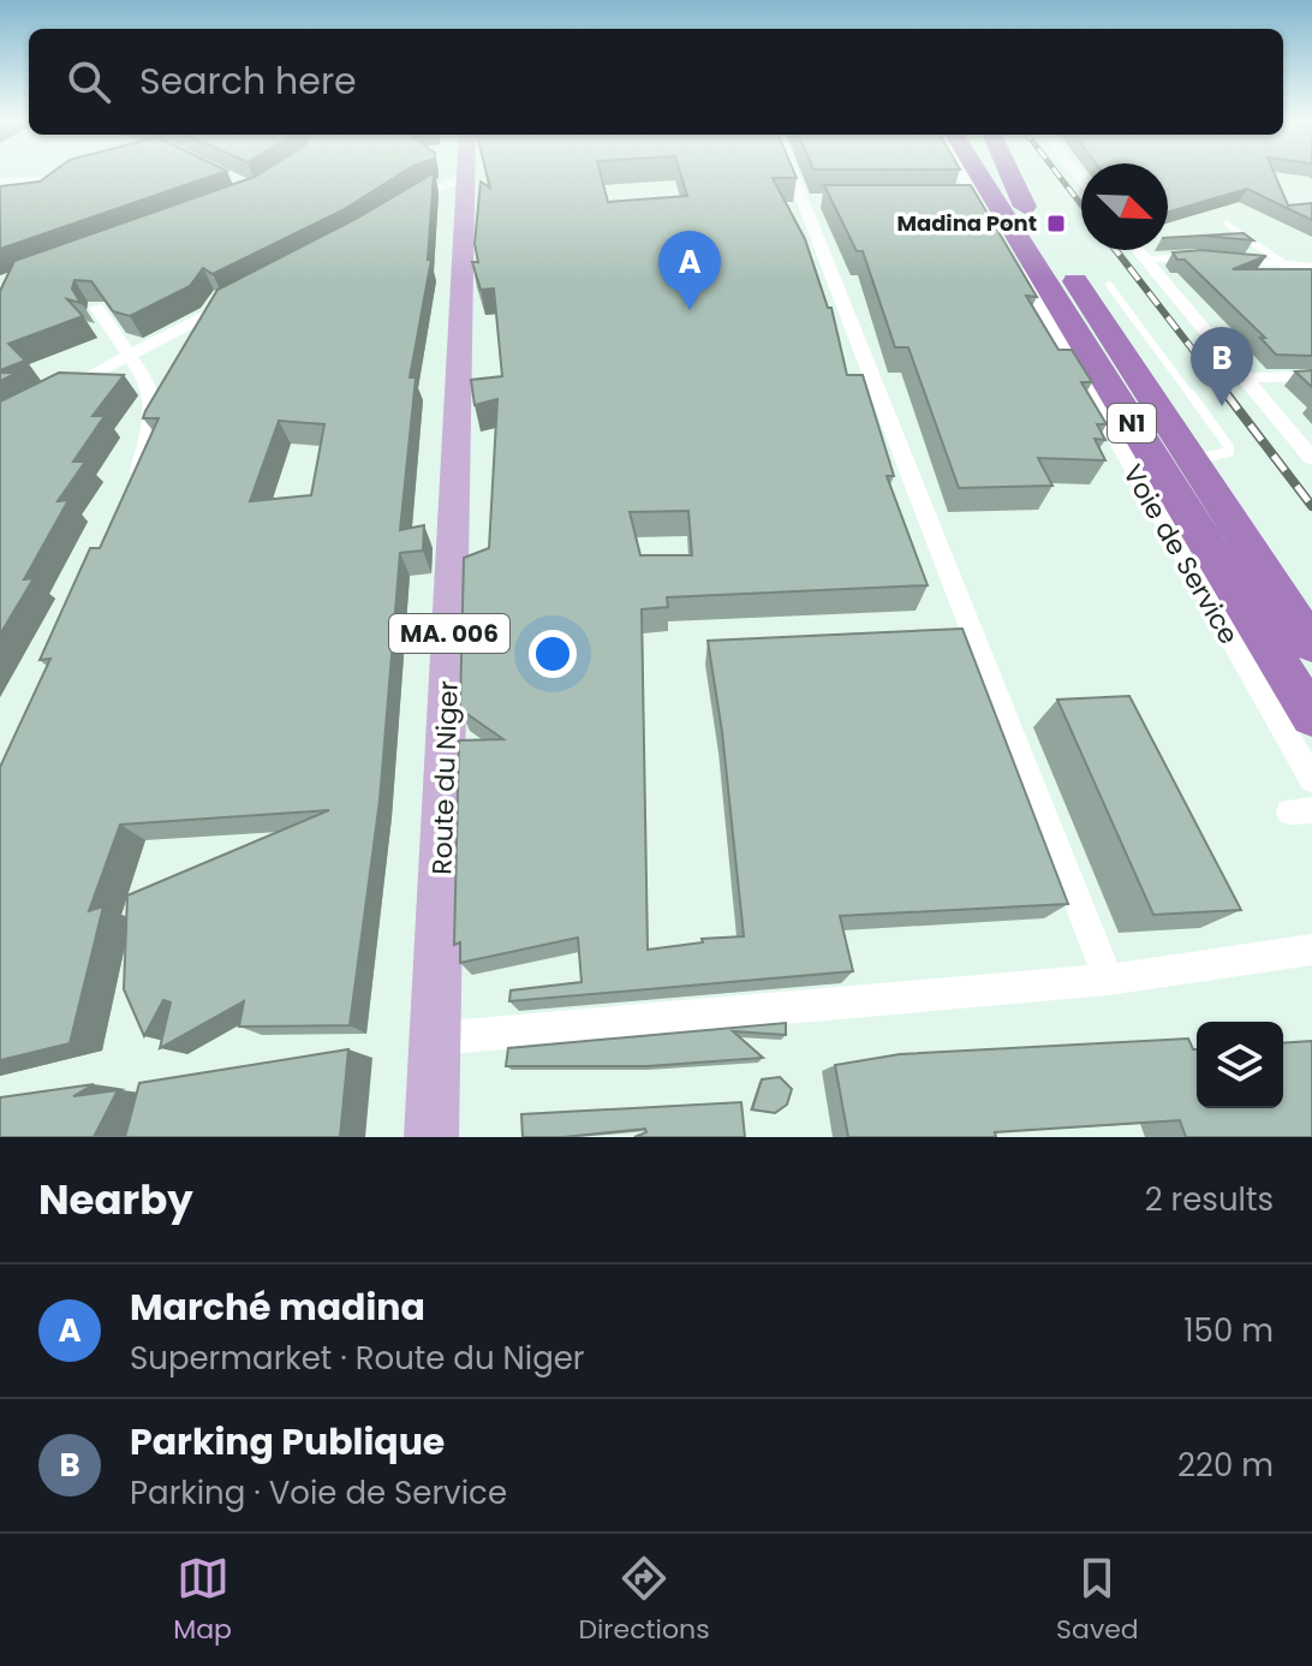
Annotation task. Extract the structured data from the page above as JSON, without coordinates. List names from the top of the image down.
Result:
{
  "streets": {
    "highway": ["N1"],
    "main road": ["MA. 006", "Route du Niger"],
    "street": ["Voie de Service"]
  },
  "places": {
    "transit": ["Madina Pont"]
  },
  "north": "bottom right",
  "page": {
    "search": "Search here",
    "pins": ["A", "B"],
    "heading": ["Nearby", "2 results"],
    "list": [
      {
        "mark": "A",
        "name": "Marché madina",
        "note": "Supermarket · Route du Niger",
        "value": "150 m"
      },
      {
        "mark": "B",
        "name": "Parking Publique",
        "note": "Parking · Voie de Service",
        "value": "220 m"
      }
    ],
    "nav": ["Map", "Directions", "Saved"]
  }
}
